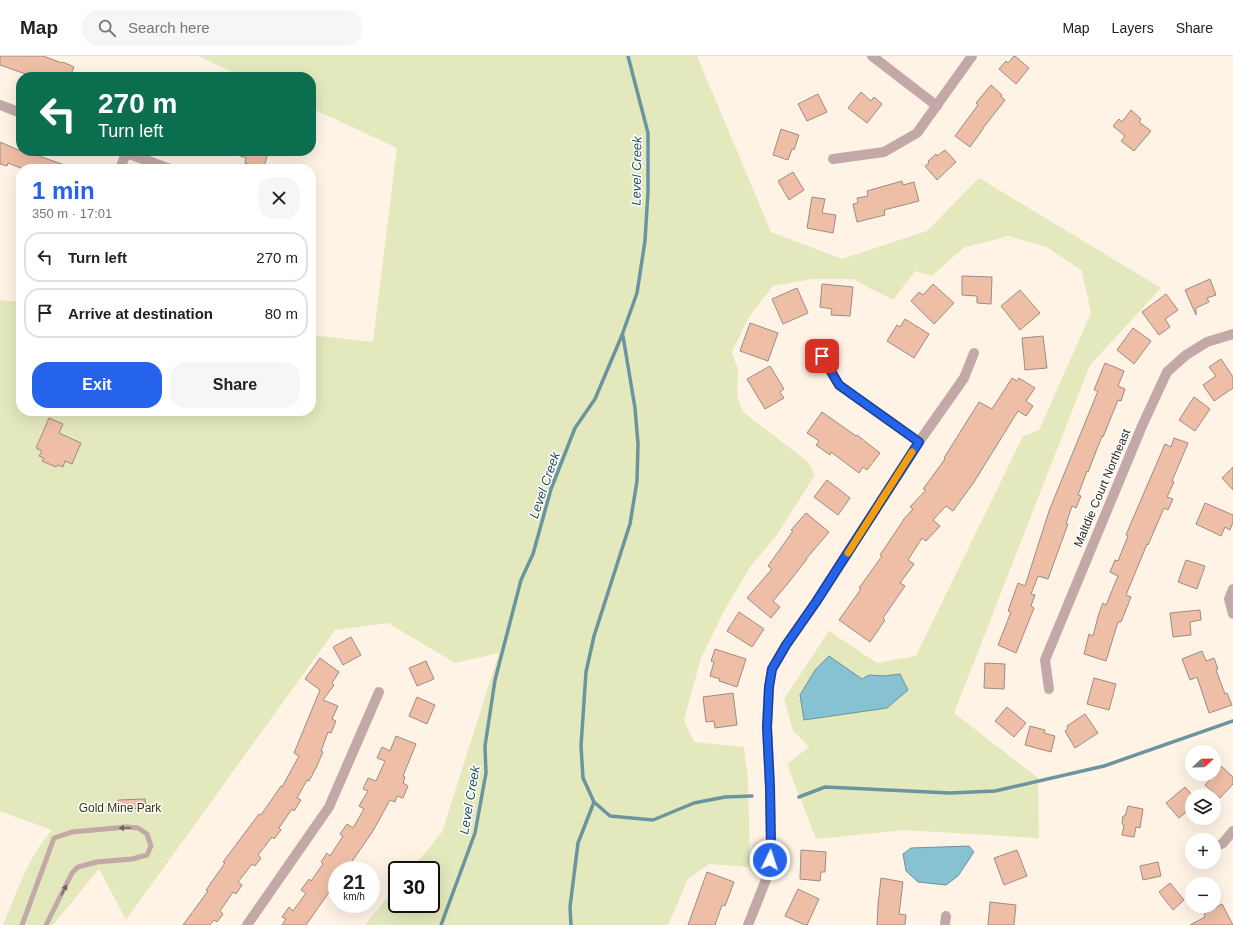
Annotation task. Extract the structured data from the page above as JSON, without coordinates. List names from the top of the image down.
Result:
{
  "streets": {
    "street": ["Maltdie Court Northeast"]
  },
  "water": ["Level Creek"],
  "parks": ["Gold Mine Park"],
  "north": "right",
  "page": {
    "header": "Map",
    "search": "Search here",
    "nav": ["Map", "Layers", "Share"],
    "turn": ["270 m", "Turn left"],
    "heading": ["1 min", "350 m · 17:01"],
    "list": [
      {
        "name": "Turn left",
        "value": "270 m"
      },
      {
        "name": "Arrive at destination",
        "value": "80 m"
      }
    ],
    "buttons": ["Exit", "Share"],
    "map_buttons": ["+", "−"],
    "speed": "21 km/h",
    "limit": "30"
  }
}
